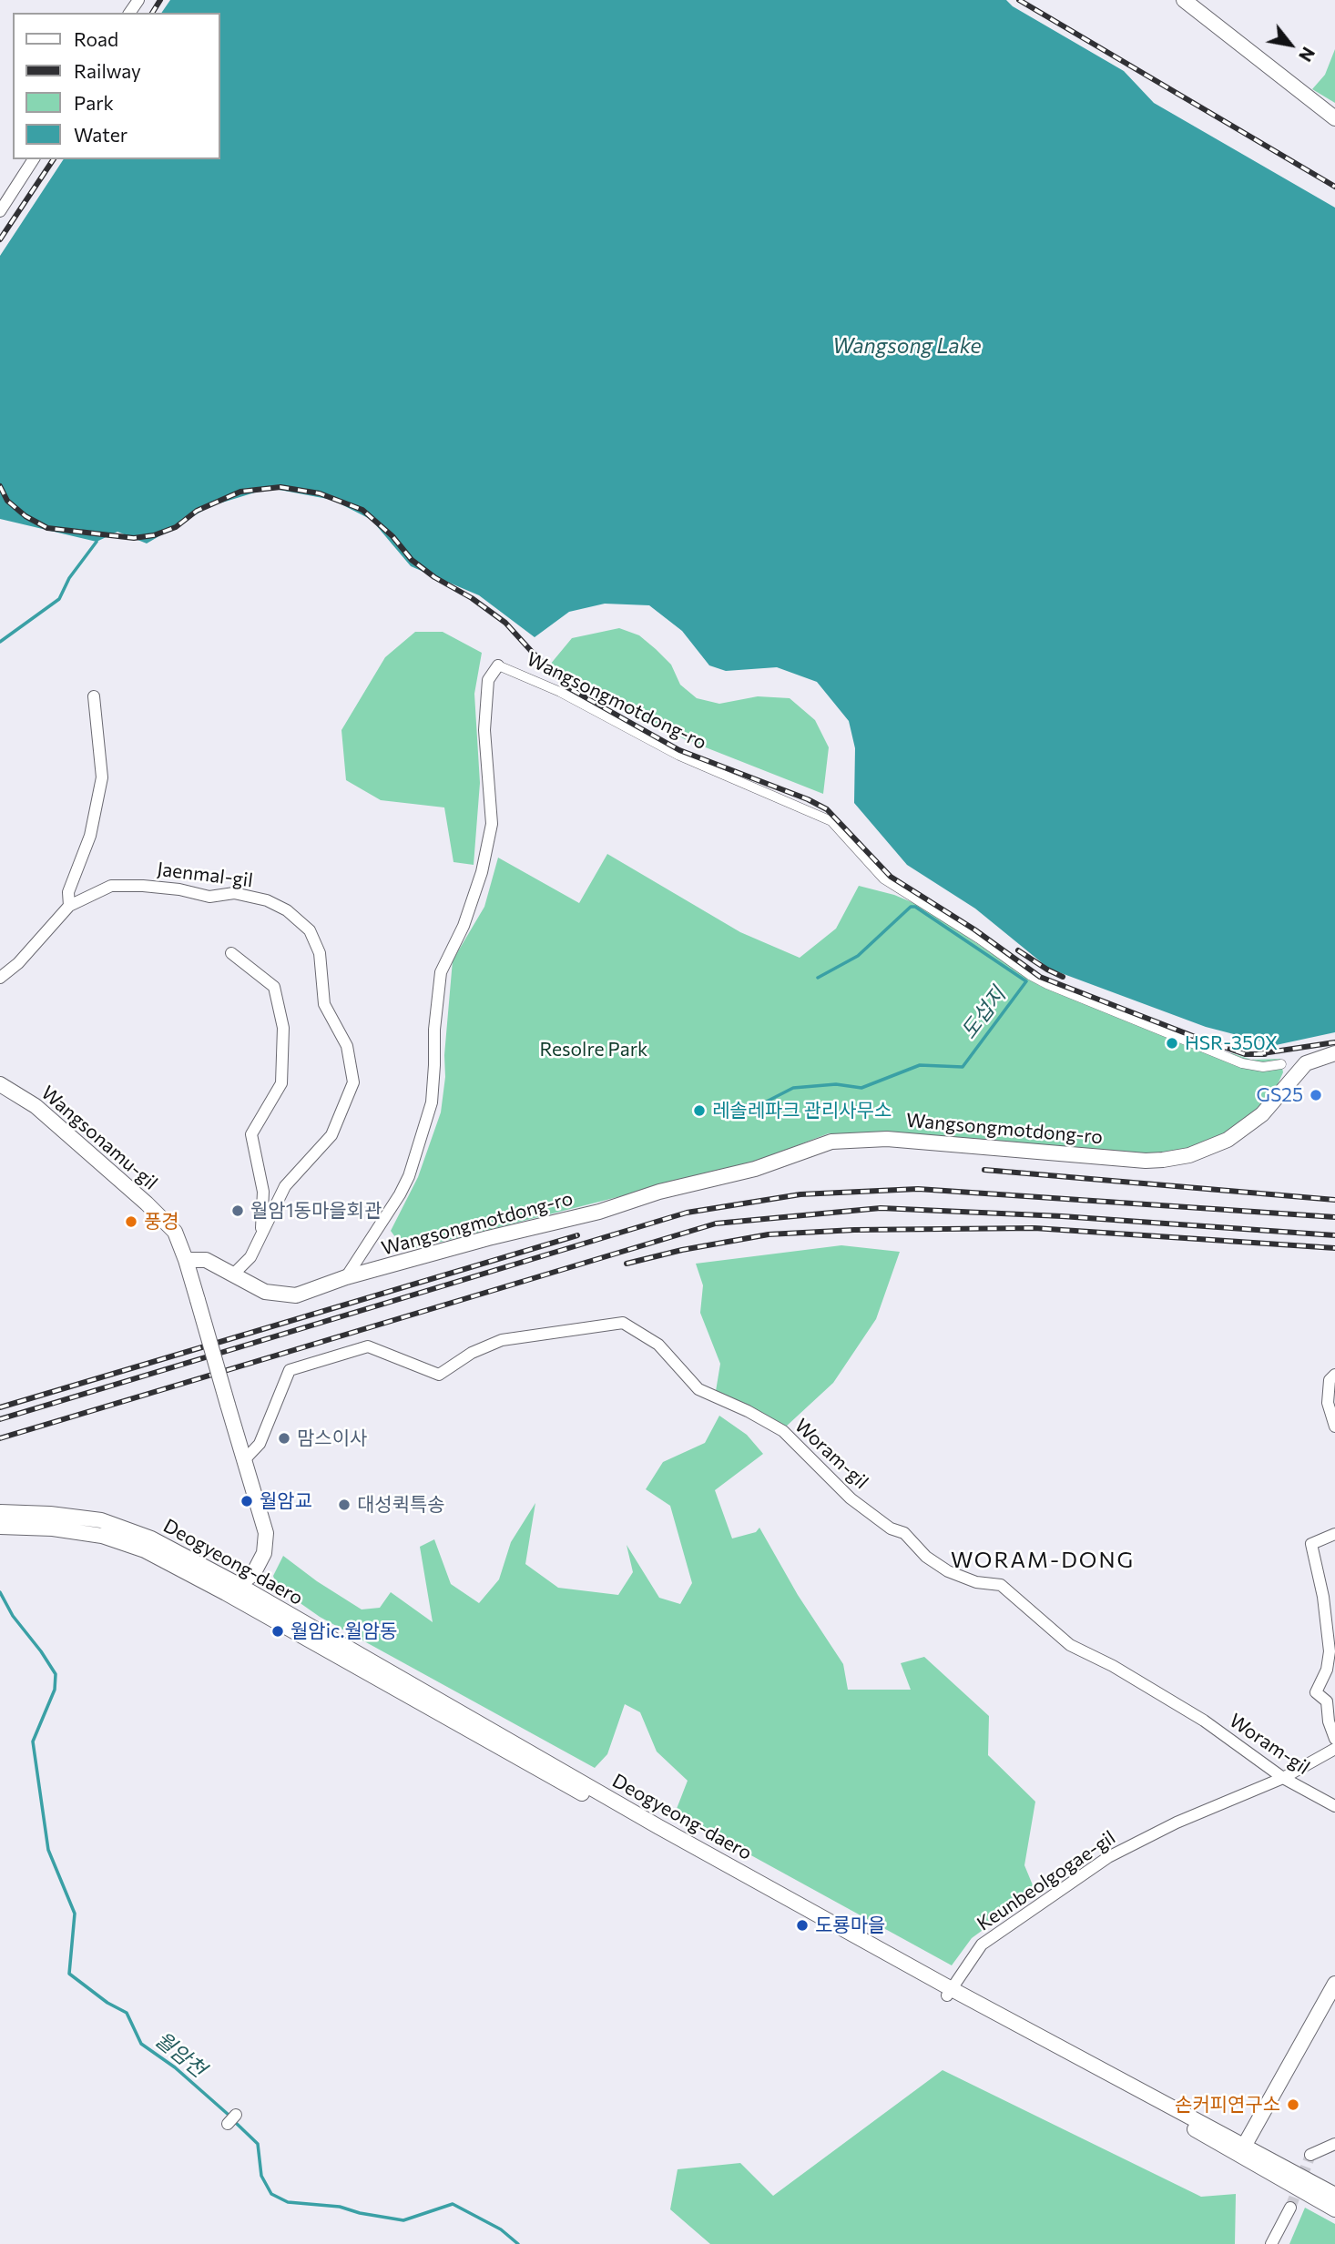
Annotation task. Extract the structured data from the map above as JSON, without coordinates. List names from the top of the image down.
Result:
{
  "streets": {
    "street": [
      "Wangsongmotdong-ro",
      "Jaenmal-gil",
      "Wangsonamu-gil",
      "Woram-gil",
      "Deogyeong-daero",
      "Keunbeolgogae-gil"
    ]
  },
  "crossings": [
    ["Wangsongmotdong-ro", "Jaenmal-gil"],
    ["Wangsongmotdong-ro", "Wangsonamu-gil"],
    ["Woram-gil", "Keunbeolgogae-gil"],
    ["Deogyeong-daero", "Keunbeolgogae-gil"]
  ],
  "districts": ["WORAM-DONG"],
  "water": ["Wangsong Lake", "도섭지", "월암천"],
  "parks": ["Resolre Park"],
  "places": [
    "HSR-350X",
    "GS25",
    "레솔레파크 관리사무소",
    "월암1동마을회관",
    "풍경",
    "맘스이사",
    "월암교",
    "대성퀵특송",
    "월암ic.월암동",
    "도룡마을",
    "손커피연구소"
  ],
  "legend": [
    "Road",
    "Railway",
    "Park",
    "Water"
  ],
  "north": "bottom right"
}
